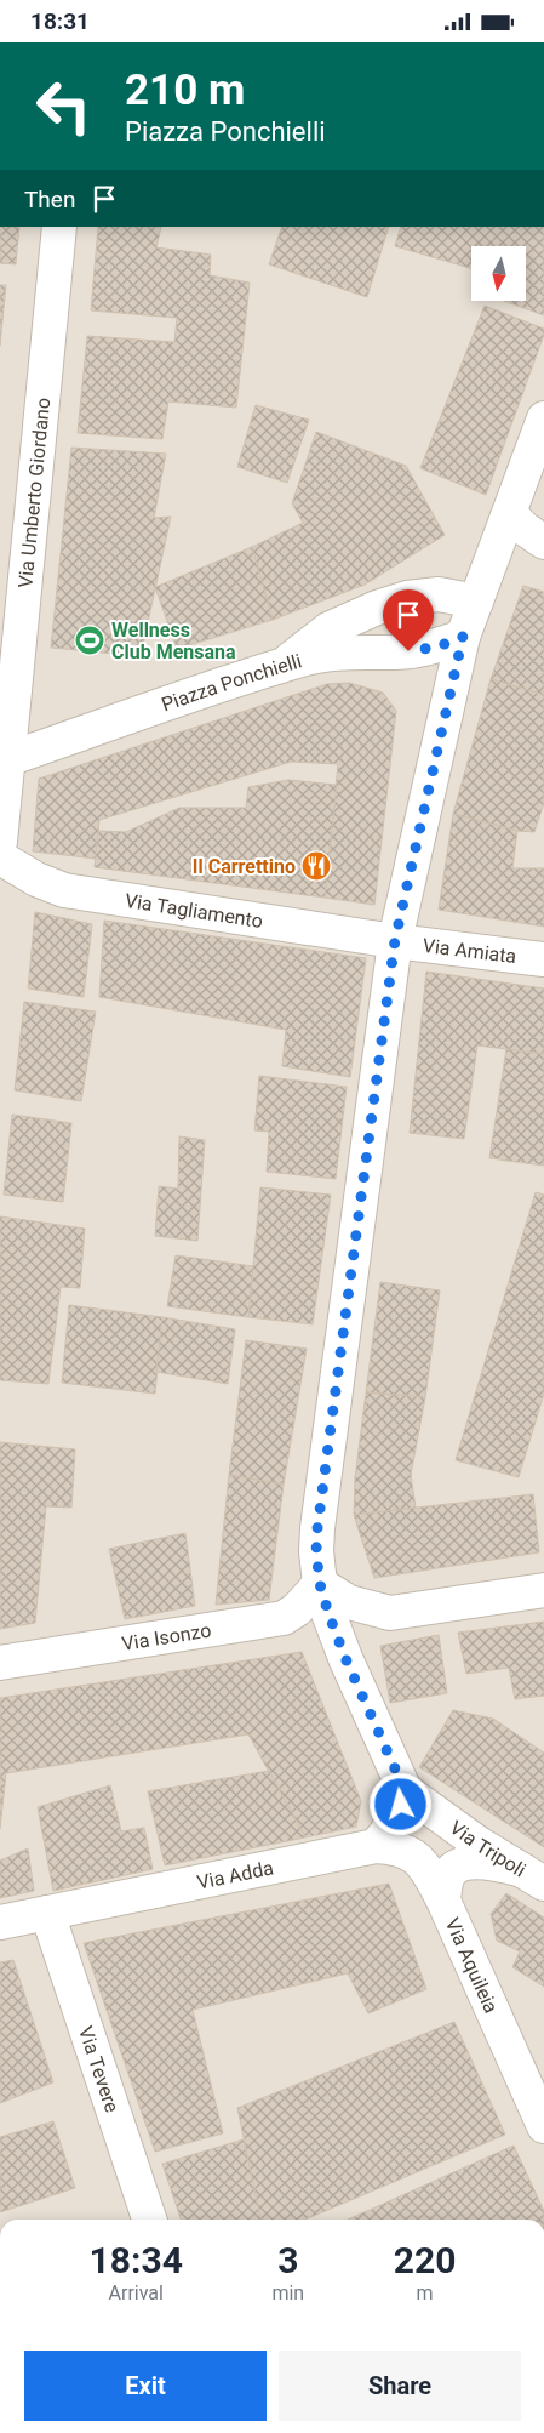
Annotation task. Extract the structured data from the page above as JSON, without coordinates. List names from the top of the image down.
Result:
{
  "streets": {
    "street": [
      "Via Umberto Giordano",
      "Piazza Ponchielli",
      "Via Tagliamento",
      "Via Amiata",
      "Via Isonzo",
      "Via Tripoli",
      "Via Adda",
      "Via Aquileia",
      "Via Tevere"
    ]
  },
  "crossings": [
    ["Via Umberto Giordano", "Piazza Ponchielli"],
    ["Via Tagliamento", "Via Amiata"],
    ["Via Tripoli", "Via Aquileia"],
    ["Via Adda", "Via Aquileia"],
    ["Via Adda", "Via Tevere"]
  ],
  "places": {
    "sports": ["Wellness Club Mensana"],
    "restaurant": ["Il Carrettino"]
  },
  "north": "bottom",
  "page": {
    "status": "18:31",
    "turn": ["210 m", "Piazza Ponchielli"],
    "then": "Then",
    "eta": [
      "18:34",
      "Arrival",
      "3",
      "min",
      "220",
      "m"
    ],
    "buttons": ["Exit", "Share"]
  }
}
